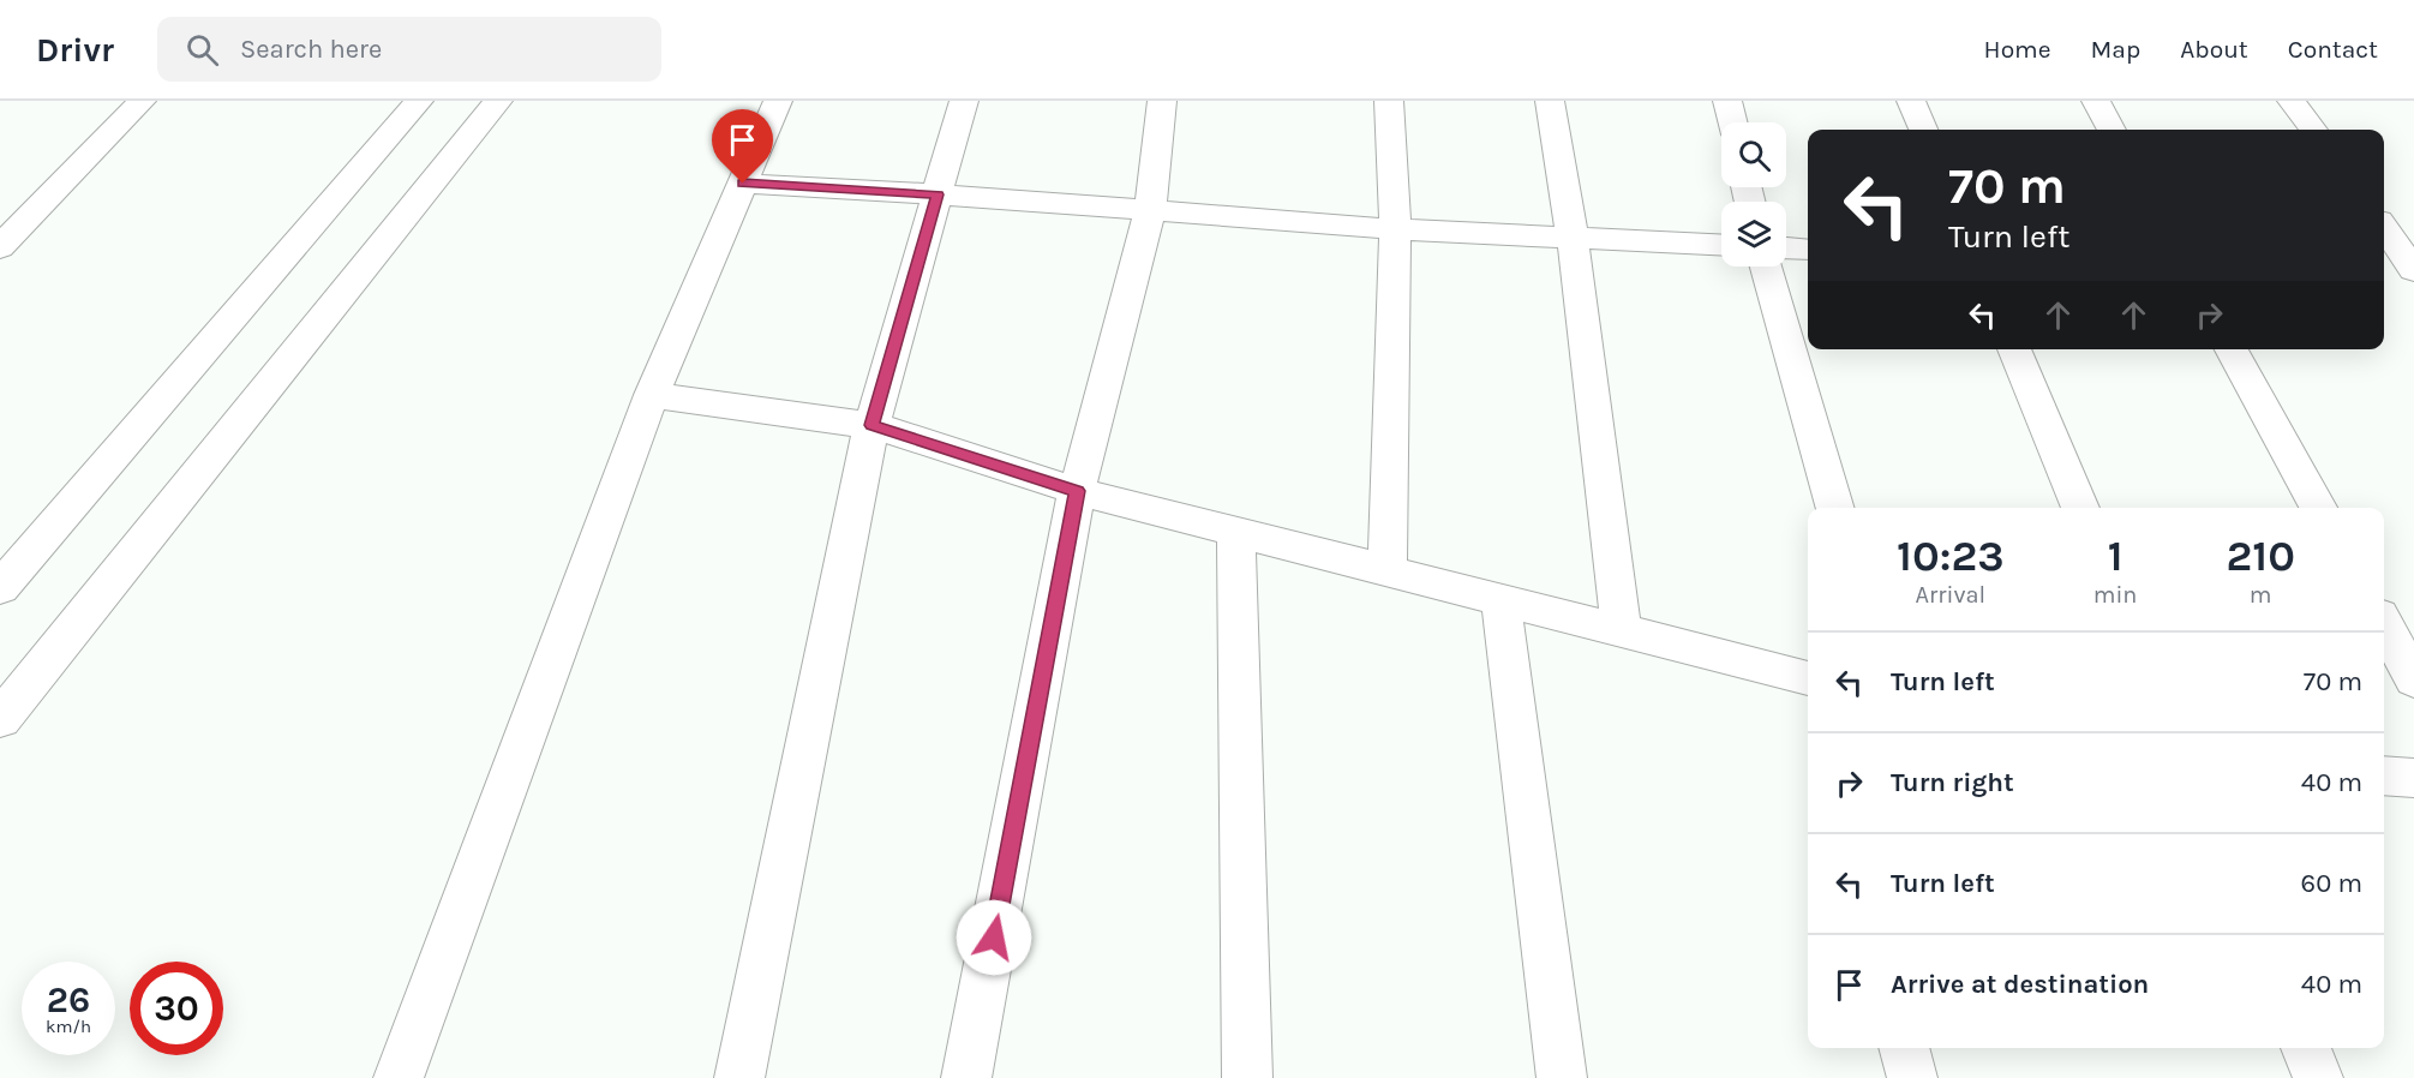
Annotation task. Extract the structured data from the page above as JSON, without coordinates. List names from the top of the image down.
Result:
{
  "page": {
    "header": "Drivr",
    "search": "Search here",
    "nav": [
      "Home",
      "Map",
      "About",
      "Contact"
    ],
    "turn": ["70 m", "Turn left"],
    "eta": [
      "10:23",
      "Arrival",
      "1",
      "min",
      "210",
      "m"
    ],
    "list": [
      {
        "name": "Turn left",
        "value": "70 m"
      },
      {
        "name": "Turn right",
        "value": "40 m"
      },
      {
        "name": "Turn left",
        "value": "60 m"
      },
      {
        "name": "Arrive at destination",
        "value": "40 m"
      }
    ],
    "speed": "26 km/h",
    "limit": "30"
  }
}
